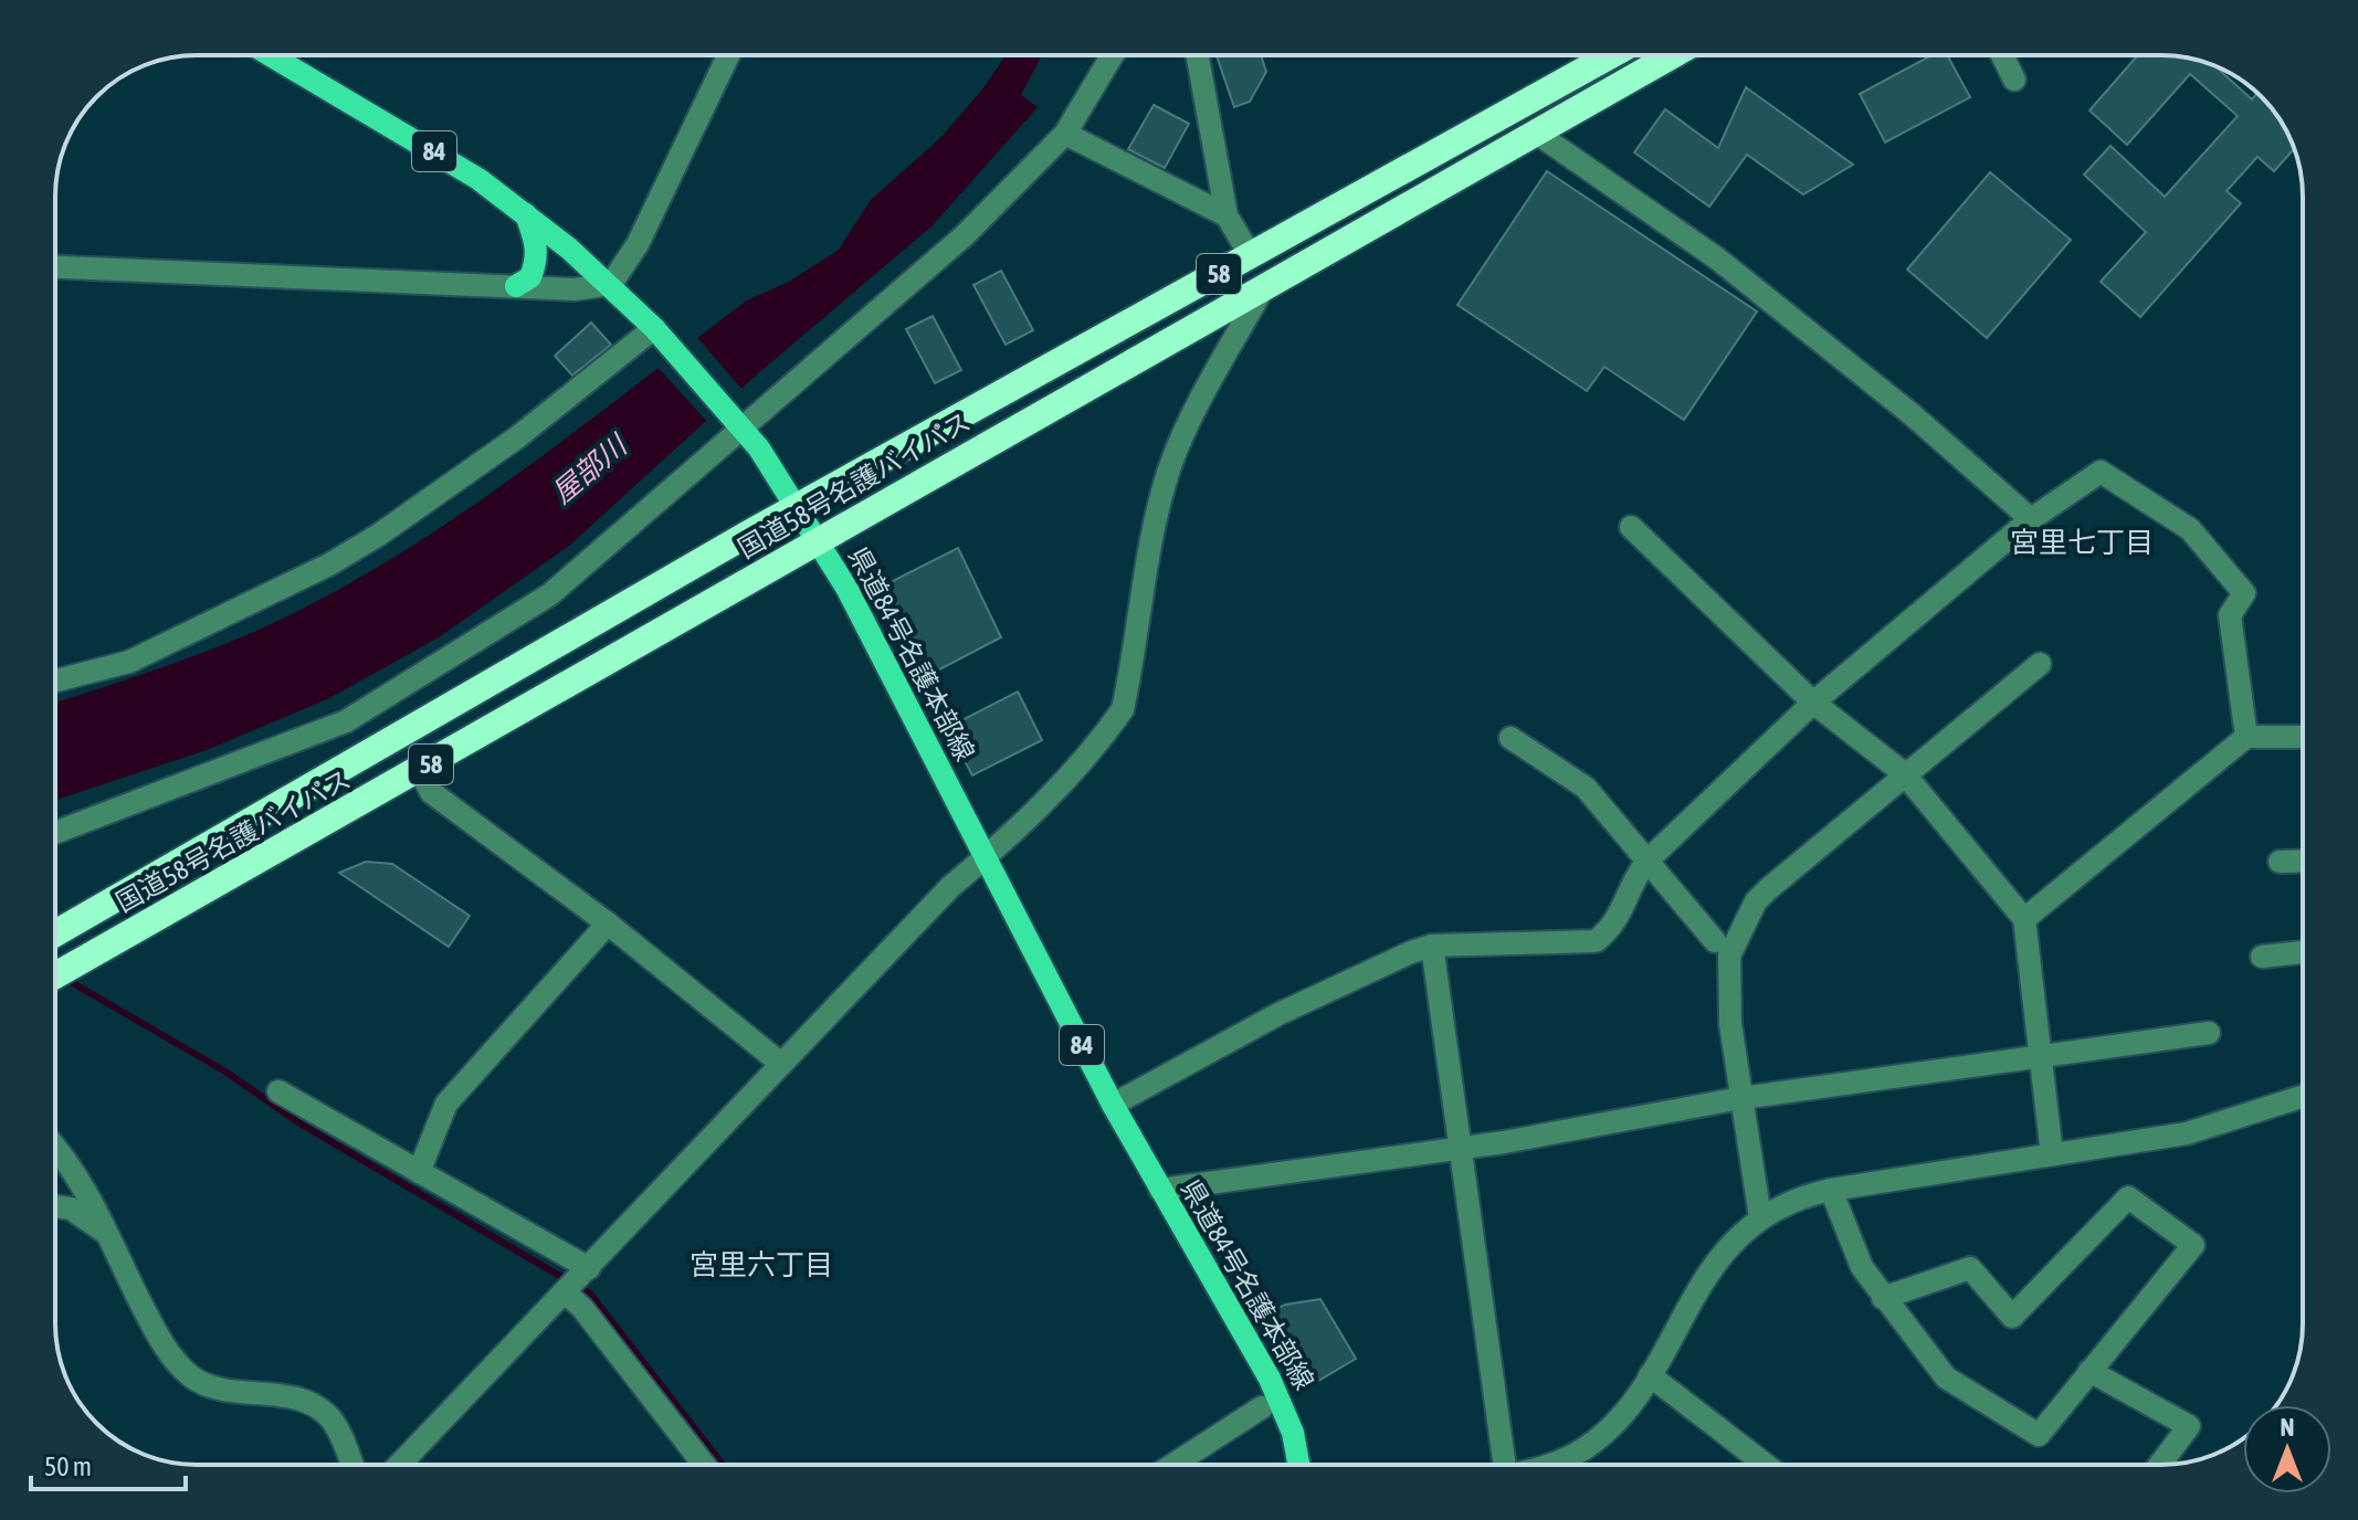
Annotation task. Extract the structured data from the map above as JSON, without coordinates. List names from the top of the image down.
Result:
{
  "streets": {
    "highway": ["58", "国道58号名護バイパス"],
    "main road": ["84", "県道84号名護本部線"]
  },
  "crossings": [
    ["国道58号名護バイパス", "県道84号名護本部線"]
  ],
  "districts": ["宮里七丁目", "宮里六丁目"],
  "water": ["屋部川"],
  "scale_bar": "50 m",
  "north": "top"
}
